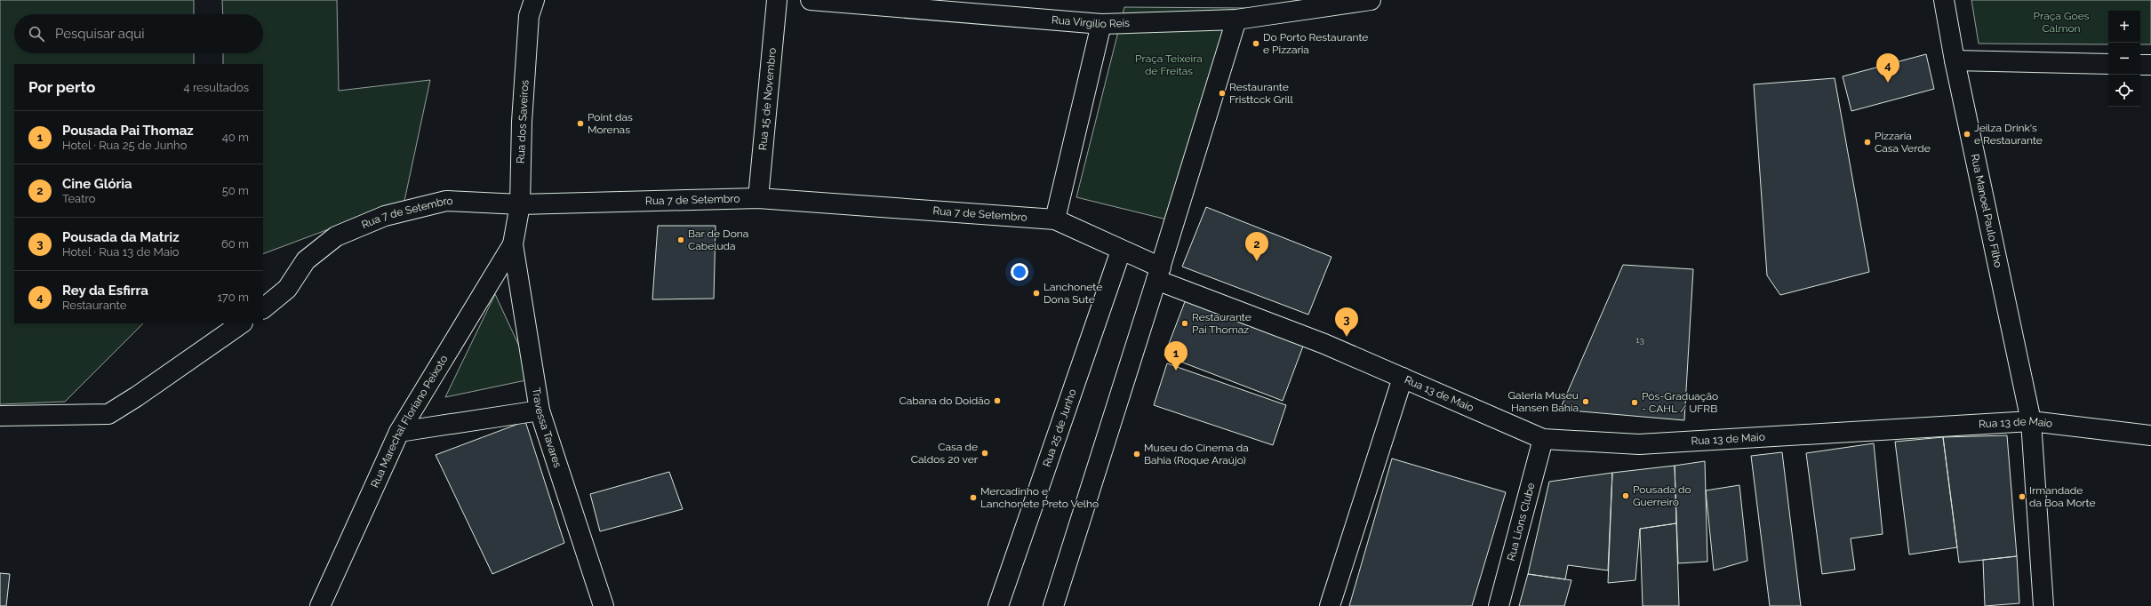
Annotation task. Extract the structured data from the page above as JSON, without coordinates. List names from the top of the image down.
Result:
{
  "streets": {
    "street": [
      "Rua Virgílio Reis",
      "Rua 15 de Novembro",
      "Rua dos Saveiros",
      "Rua 7 de Setembro",
      "Rua Manoel Paulo Filho",
      "Rua 13 de Maio",
      "Rua Marechal Floriano Peixoto",
      "Travessa Tavares",
      "Rua 25 de Junho",
      "Rua Lions Clube"
    ]
  },
  "crossings": [
    ["Rua 15 de Novembro", "Rua 7 de Setembro"],
    ["Rua dos Saveiros", "Rua 7 de Setembro"],
    ["Rua dos Saveiros", "Rua Marechal Floriano Peixoto"],
    ["Rua dos Saveiros", "Travessa Tavares"],
    ["Rua Manoel Paulo Filho", "Rua 13 de Maio"],
    ["Rua 13 de Maio", "Rua Lions Clube"],
    ["Rua Marechal Floriano Peixoto", "Travessa Tavares"]
  ],
  "parks": ["Praça Goes Calmon", "Praça Teixeira de Freitas"],
  "places": [
    "Do Porto Restaurante e Pizzaria",
    "Restaurante Fristtcck Grill",
    "Point das Morenas",
    "Jeilza Drink's e Restaurante",
    "Pizzaria Casa Verde",
    "Bar de Dona Cabeluda",
    "Lanchonete Dona Sute",
    "Restaurante Pai Thomaz",
    "Cabana do Doidão",
    "Galeria Museu Hansen Bahia",
    "Pós-Graduação - CAHL / UFRB",
    "Casa de Caldos 20 ver",
    "Museu do Cinema da Bahia (Roque Araújo)",
    "Pousada do Guerreiro",
    "Irmandade da Boa Morte",
    "Mercadinho e Lanchonete Preto Velho"
  ],
  "house_numbers": ["13"],
  "page": {
    "map_buttons": ["+", "−"],
    "search": "Pesquisar aqui",
    "pins": [
      "4",
      "2",
      "3",
      "1"
    ],
    "heading": ["Por perto", "4 resultados"],
    "list": [
      {
        "mark": "1",
        "name": "Pousada Pai Thomaz",
        "note": "Hotel · Rua 25 de Junho",
        "value": "40 m"
      },
      {
        "mark": "2",
        "name": "Cine Glória",
        "note": "Teatro",
        "value": "50 m"
      },
      {
        "mark": "3",
        "name": "Pousada da Matriz",
        "note": "Hotel · Rua 13 de Maio",
        "value": "60 m"
      },
      {
        "mark": "4",
        "name": "Rey da Esfirra",
        "note": "Restaurante",
        "value": "170 m"
      }
    ]
  }
}
